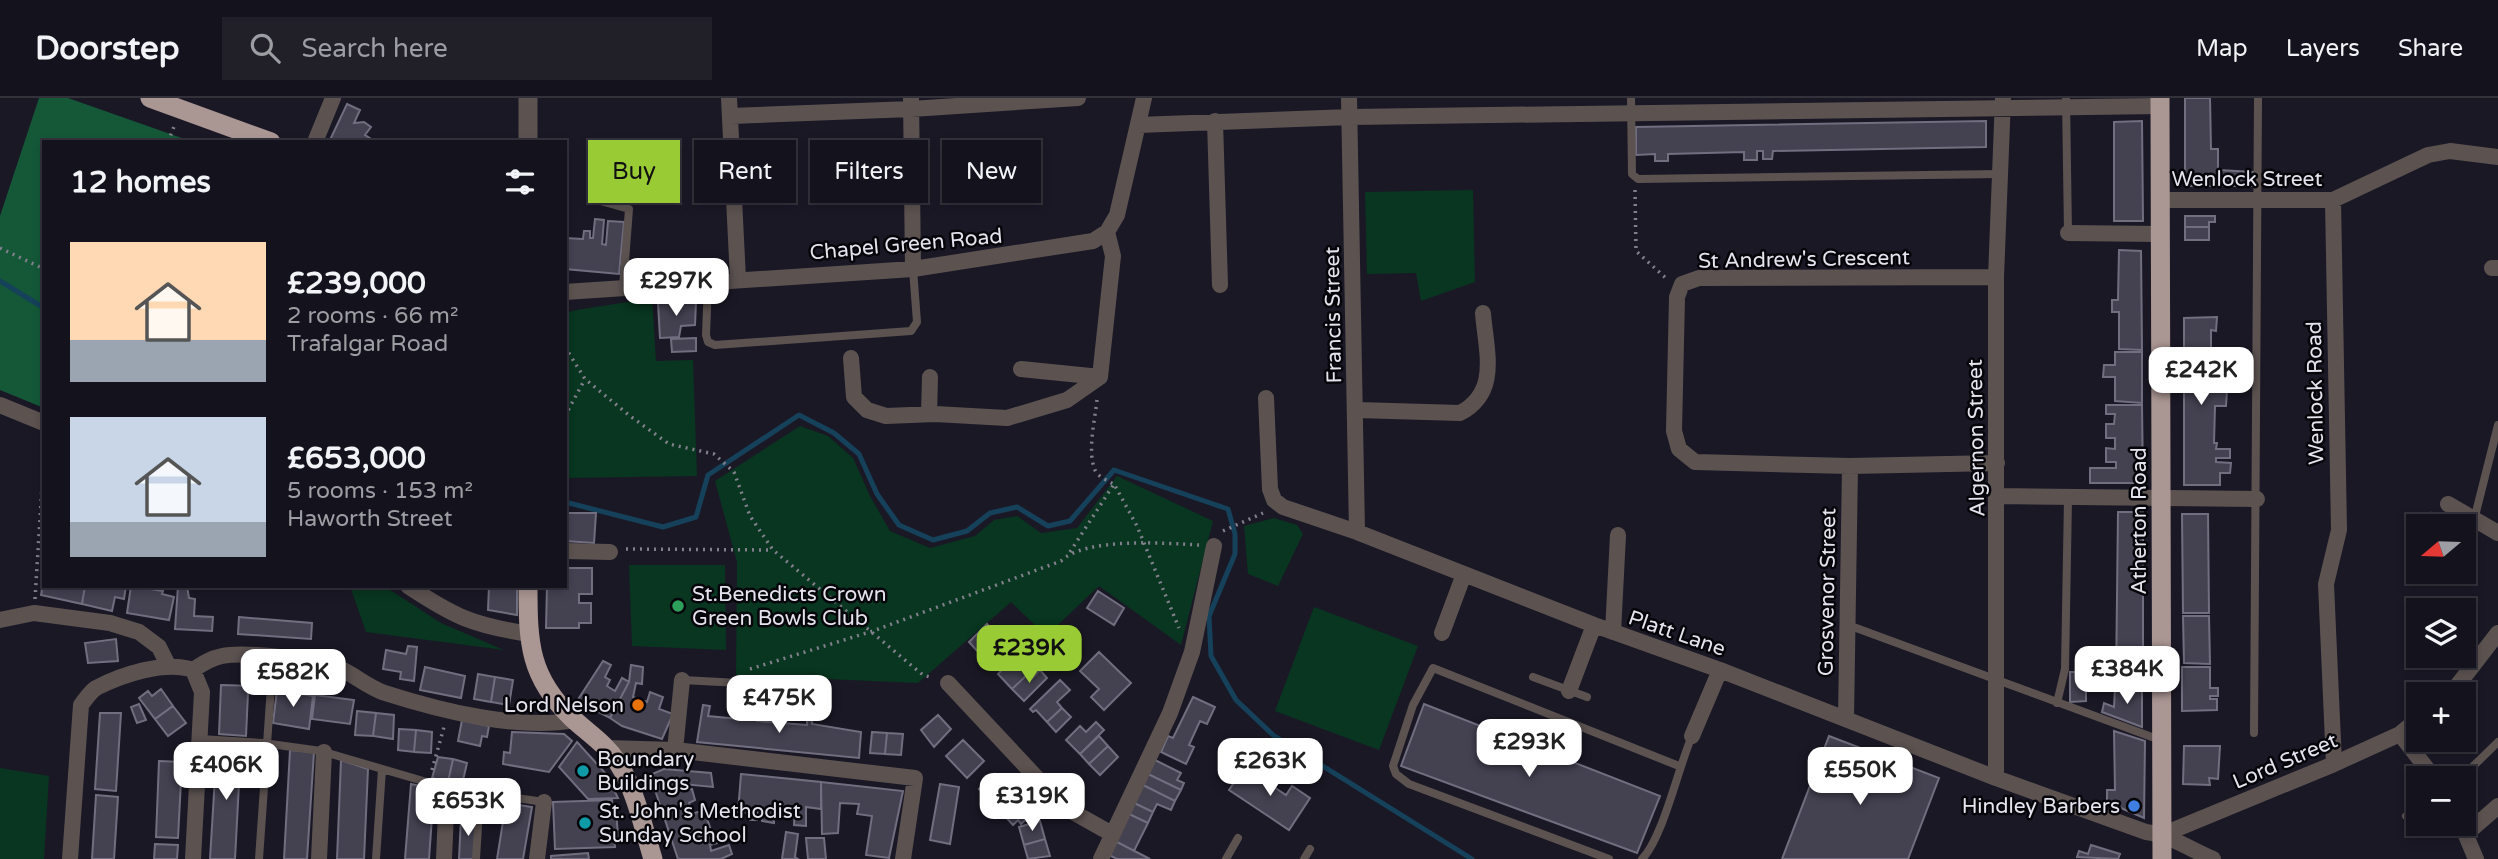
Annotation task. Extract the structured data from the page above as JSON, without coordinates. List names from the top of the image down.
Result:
{
  "streets": {
    "highway": ["Atherton Road"],
    "street": [
      "Wenlock Street",
      "Chapel Green Road",
      "St Andrew's Crescent",
      "Francis Street",
      "Wenlock Road",
      "Algernon Street",
      "Grosvenor Street",
      "Platt Lane",
      "Lord Street"
    ]
  },
  "crossings": [
    ["Wenlock Street", "Wenlock Road"],
    ["Wenlock Street", "Atherton Road"],
    ["St Andrew's Crescent", "Algernon Street"],
    ["St Andrew's Crescent", "Grosvenor Street"],
    ["Francis Street", "Platt Lane"],
    ["Wenlock Road", "Lord Street"],
    ["Algernon Street", "Platt Lane"],
    ["Atherton Road", "Platt Lane"],
    ["Atherton Road", "Lord Street"],
    ["Grosvenor Street", "Platt Lane"],
    ["Platt Lane", "Lord Street"]
  ],
  "places": [
    "St.Benedicts Crown Green Bowls Club",
    "Lord Nelson",
    "Boundary Buildings",
    "Hindley Barbers",
    "St. John's Methodist Sunday School"
  ],
  "north": "left",
  "page": {
    "header": "Doorstep",
    "search": "Search here",
    "nav": ["Map", "Layers", "Share"],
    "chip": [
      "Buy",
      "Rent",
      "Filters",
      "New"
    ],
    "heading": "12 homes",
    "list": [
      {
        "name": "£239,000",
        "note": "2 rooms · 66 m² · Trafalgar Road"
      },
      {
        "name": "£653,000",
        "note": "5 rooms · 153 m² · Haworth Street"
      }
    ],
    "price": [
      "£297K",
      "£242K",
      "£239K",
      "£384K",
      "£582K",
      "£475K",
      "£293K",
      "£263K",
      "£406K",
      "£550K",
      "£319K",
      "£653K"
    ],
    "map_buttons": ["+", "−"]
  }
}
